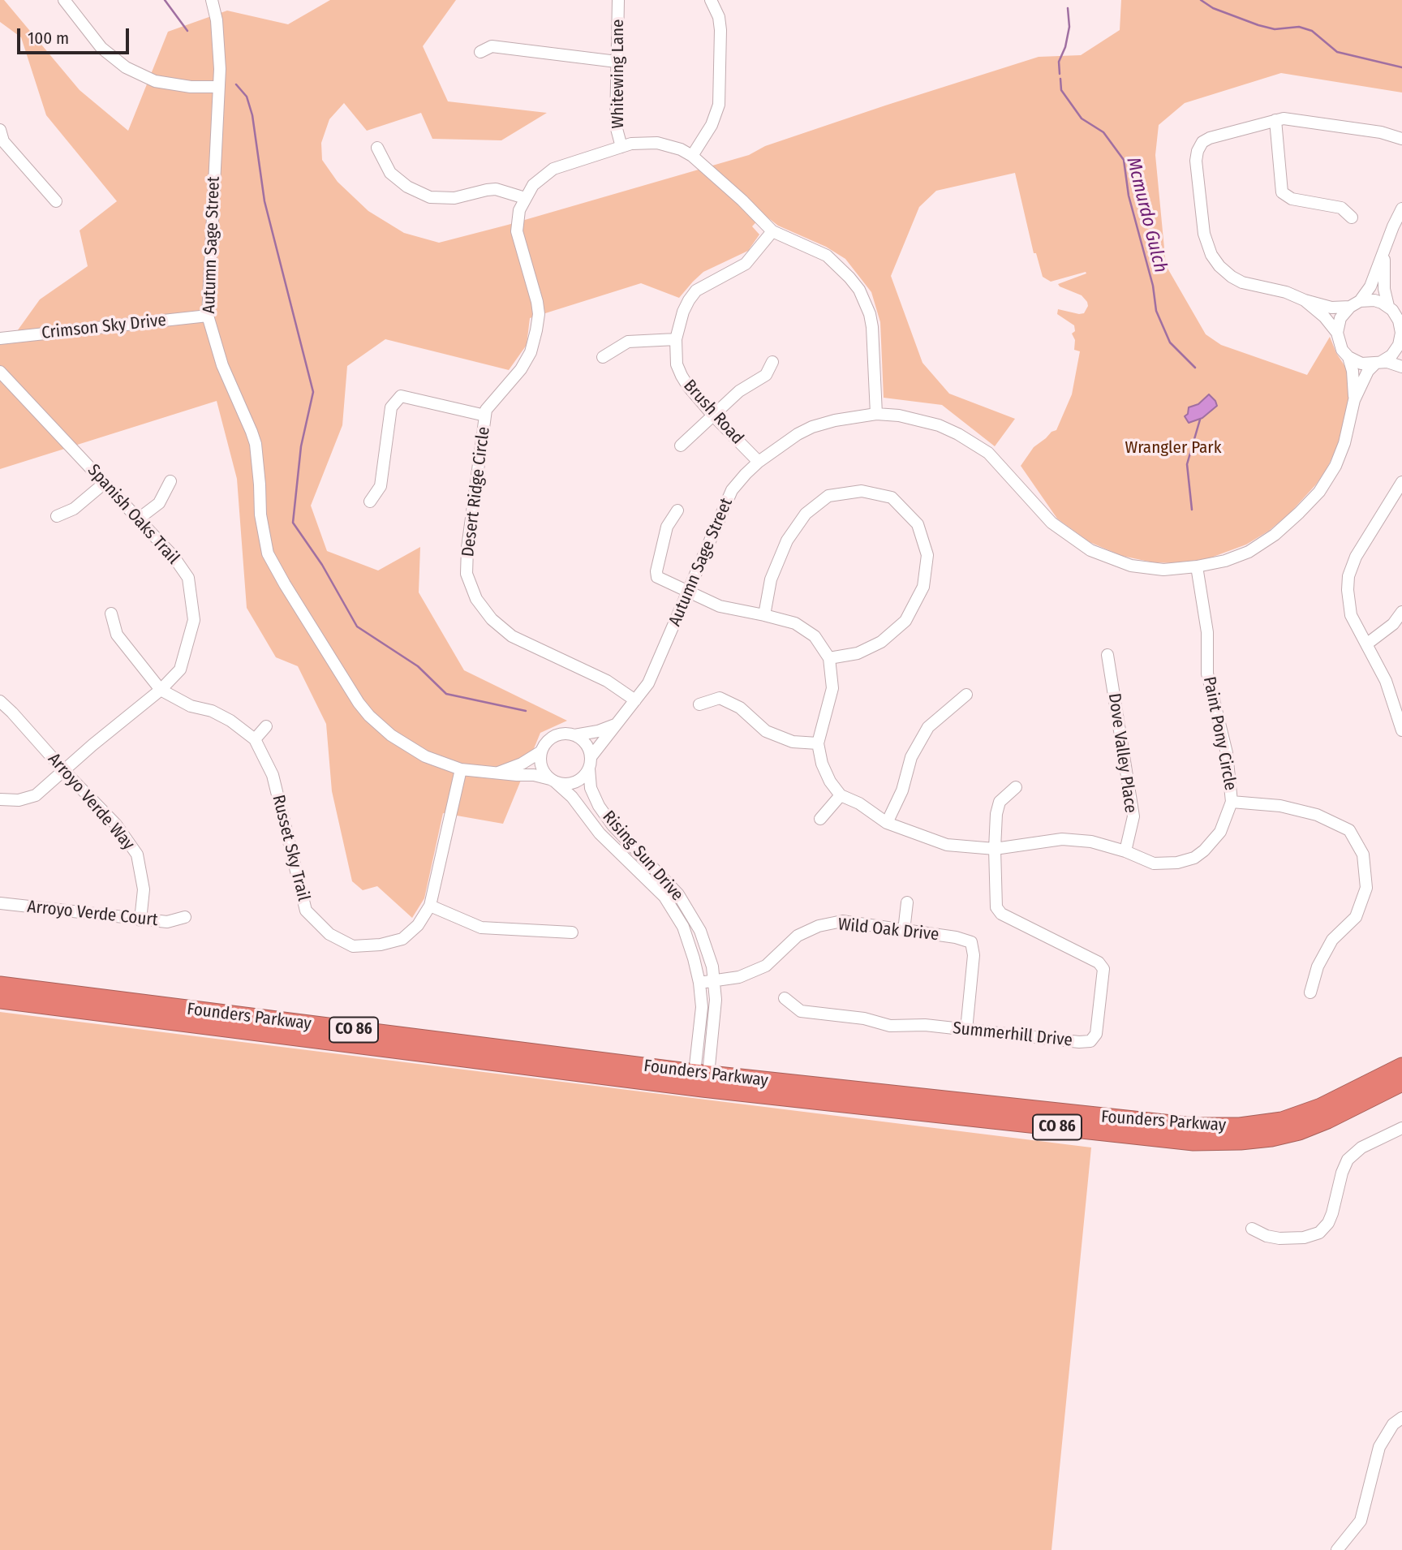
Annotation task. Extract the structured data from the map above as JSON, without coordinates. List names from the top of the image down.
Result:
{
  "streets": {
    "highway": ["Founders Parkway", "CO 86"],
    "street": [
      "Whitewing Lane",
      "Autumn Sage Street",
      "Crimson Sky Drive",
      "Brush Road",
      "Desert Ridge Circle",
      "Spanish Oaks Trail",
      "Paint Pony Circle",
      "Dove Valley Place",
      "Arroyo Verde Way",
      "Russet Sky Trail",
      "Rising Sun Drive",
      "Arroyo Verde Court",
      "Wild Oak Drive",
      "Summerhill Drive"
    ]
  },
  "crossings": [
    ["Whitewing Lane", "Desert Ridge Circle"],
    ["Autumn Sage Street", "Crimson Sky Drive"],
    ["Autumn Sage Street", "Brush Road"],
    ["Autumn Sage Street", "Desert Ridge Circle"],
    ["Autumn Sage Street", "Paint Pony Circle"],
    ["Autumn Sage Street", "Russet Sky Trail"],
    ["Autumn Sage Street", "Rising Sun Drive"],
    ["Brush Road", "Desert Ridge Circle"],
    ["Spanish Oaks Trail", "Arroyo Verde Way"],
    ["Spanish Oaks Trail", "Russet Sky Trail"],
    ["Paint Pony Circle", "Dove Valley Place"],
    ["Paint Pony Circle", "Summerhill Drive"],
    ["Arroyo Verde Way", "Arroyo Verde Court"],
    ["Rising Sun Drive", "Wild Oak Drive"],
    ["Rising Sun Drive", "Founders Parkway"],
    ["Wild Oak Drive", "Summerhill Drive"]
  ],
  "water": ["Mcmurdo Gulch"],
  "parks": ["Wrangler Park"],
  "scale_bar": "100 m"
}
